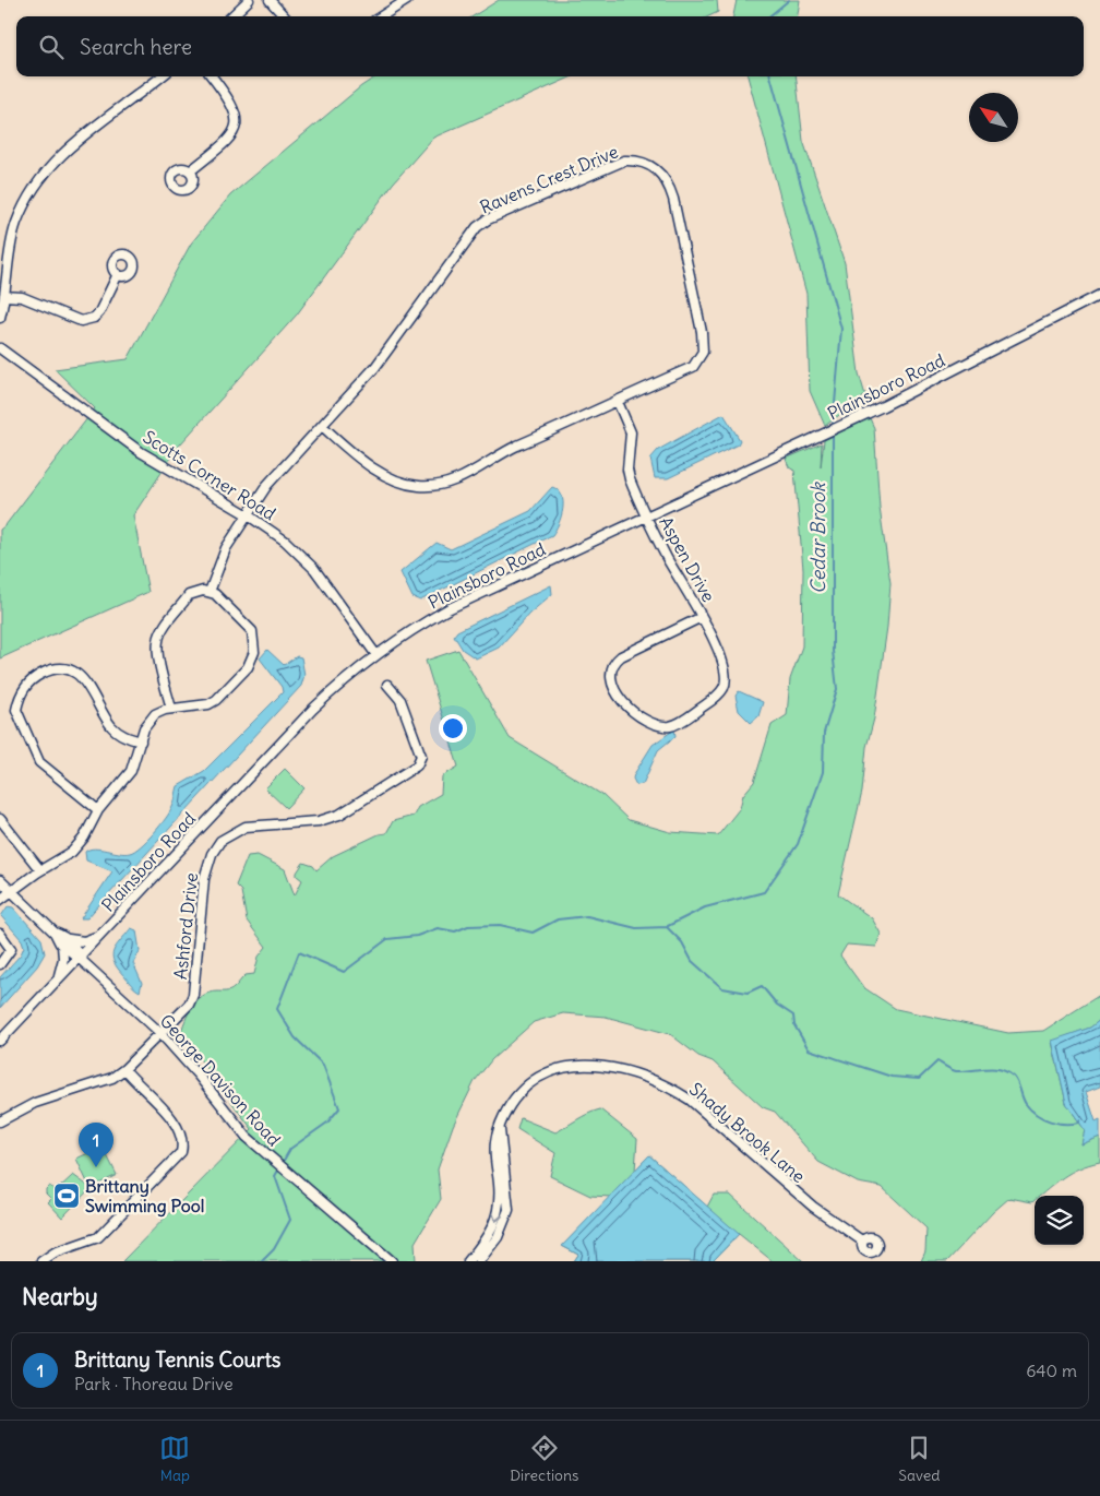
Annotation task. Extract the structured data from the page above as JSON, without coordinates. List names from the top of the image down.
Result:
{
  "streets": {
    "street": [
      "Ravens Crest Drive",
      "Plainsboro Road",
      "Scotts Corner Road",
      "Aspen Drive",
      "Ashford Drive",
      "George Davison Road",
      "Shady Brook Lane"
    ]
  },
  "crossings": [
    ["Ravens Crest Drive", "Scotts Corner Road"],
    ["Plainsboro Road", "Scotts Corner Road"],
    ["Plainsboro Road", "Aspen Drive"],
    ["Plainsboro Road", "George Davison Road"],
    ["Ashford Drive", "George Davison Road"]
  ],
  "water": ["Cedar Brook"],
  "places": {
    "sports": ["Brittany Swimming Pool"]
  },
  "north": "top left",
  "page": {
    "search": "Search here",
    "pins": "1",
    "heading": "Nearby",
    "list": [
      {
        "mark": "1",
        "name": "Brittany Tennis Courts",
        "note": "Park · Thoreau Drive",
        "value": "640 m"
      }
    ],
    "nav": ["Map", "Directions", "Saved"]
  }
}
